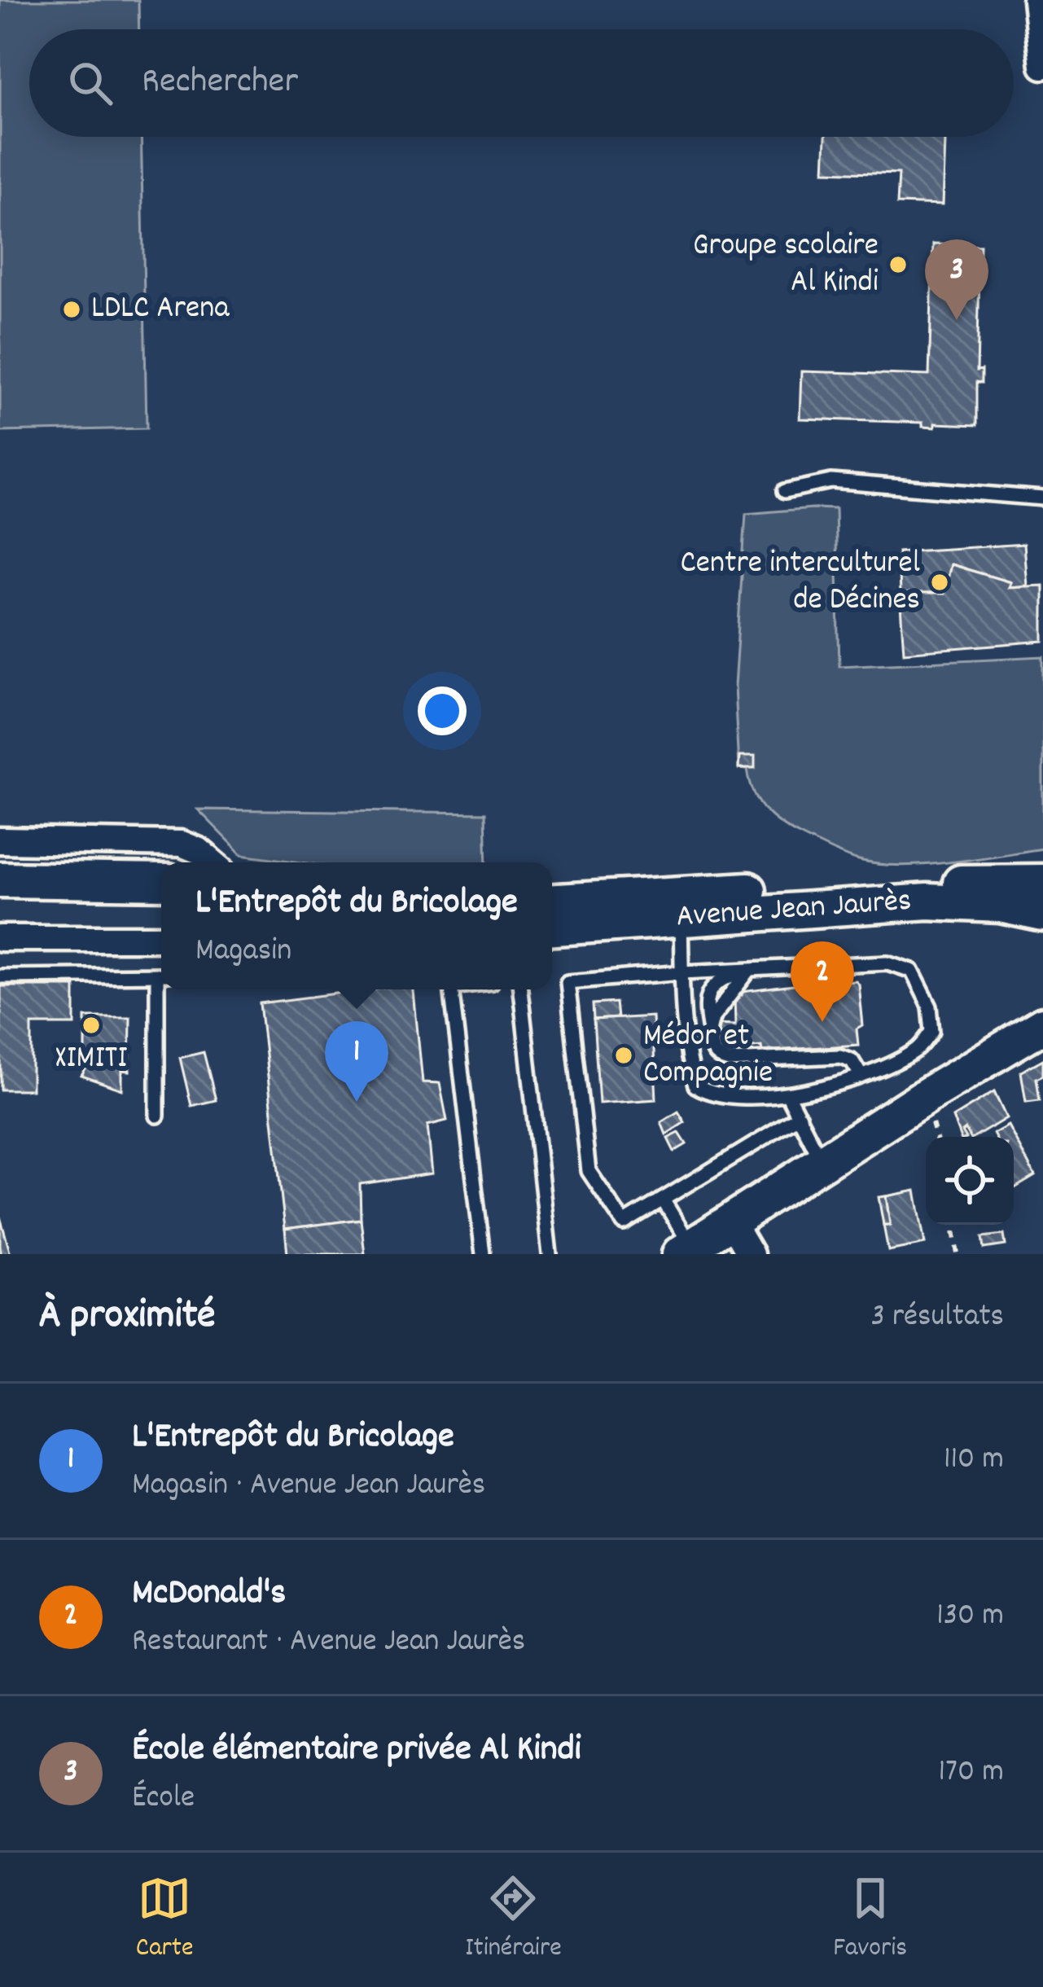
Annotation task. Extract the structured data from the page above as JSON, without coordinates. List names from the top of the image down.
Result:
{
  "streets": {
    "main road": ["Avenue Jean Jaurès"]
  },
  "places": [
    "Groupe scolaire Al Kindi",
    "LDLC Arena",
    "Centre interculturel de Décines",
    "XIMITI",
    "Médor et Compagnie"
  ],
  "page": {
    "search": "Rechercher",
    "pins": ["3", "2", "1"],
    "popup": ["L'Entrepôt du Bricolage", "Magasin"],
    "heading": ["À proximité", "3 résultats"],
    "list": [
      {
        "mark": "1",
        "name": "L'Entrepôt du Bricolage",
        "note": "Magasin · Avenue Jean Jaurès",
        "value": "110 m"
      },
      {
        "mark": "2",
        "name": "McDonald's",
        "note": "Restaurant · Avenue Jean Jaurès",
        "value": "130 m"
      },
      {
        "mark": "3",
        "name": "École élémentaire privée Al Kindi",
        "note": "École",
        "value": "170 m"
      }
    ],
    "nav": ["Carte", "Itinéraire", "Favoris"]
  }
}
